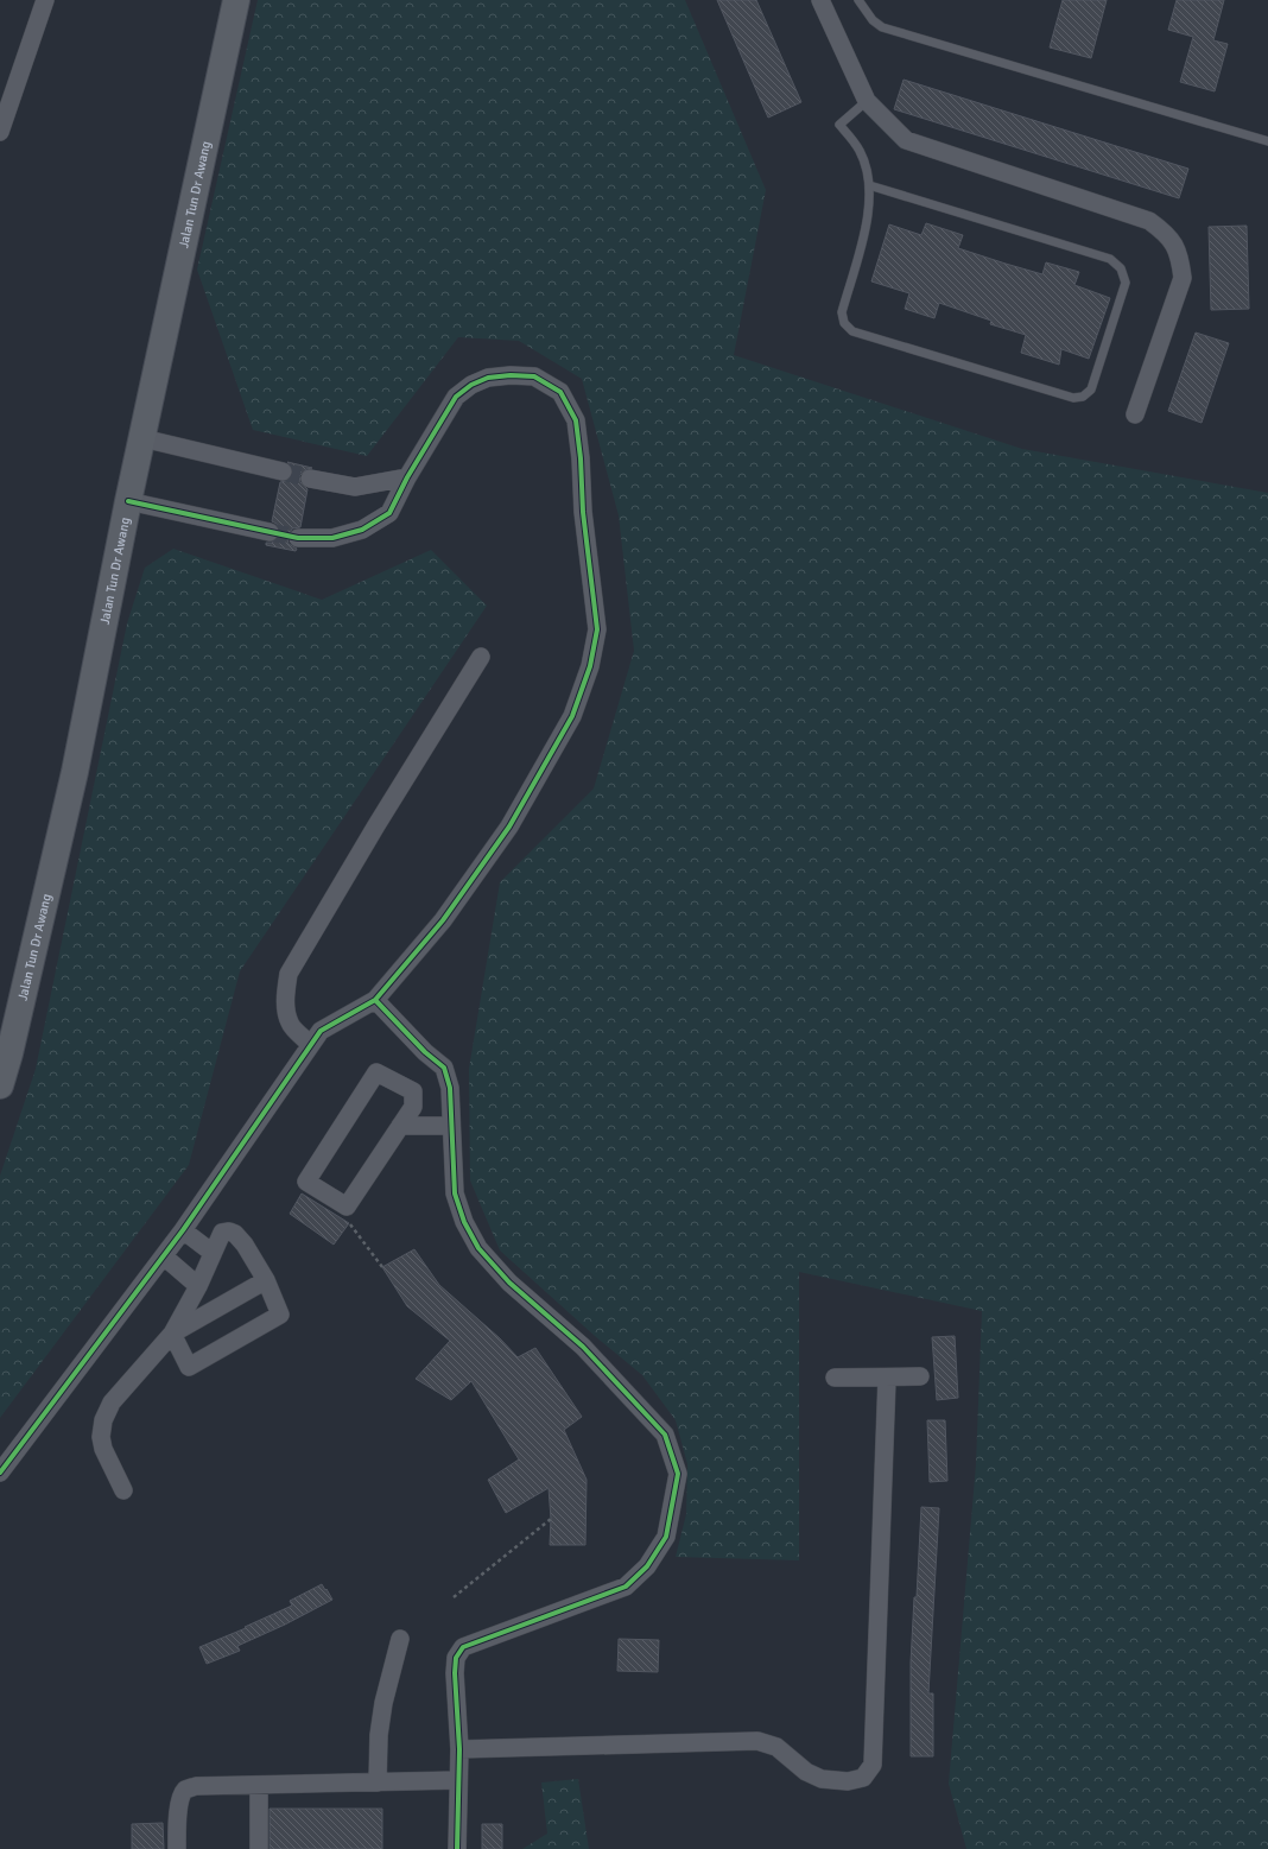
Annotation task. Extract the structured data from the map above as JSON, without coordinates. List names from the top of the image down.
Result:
{
  "streets": {
    "main road": ["Jalan Tun Dr Awang"]
  }
}
